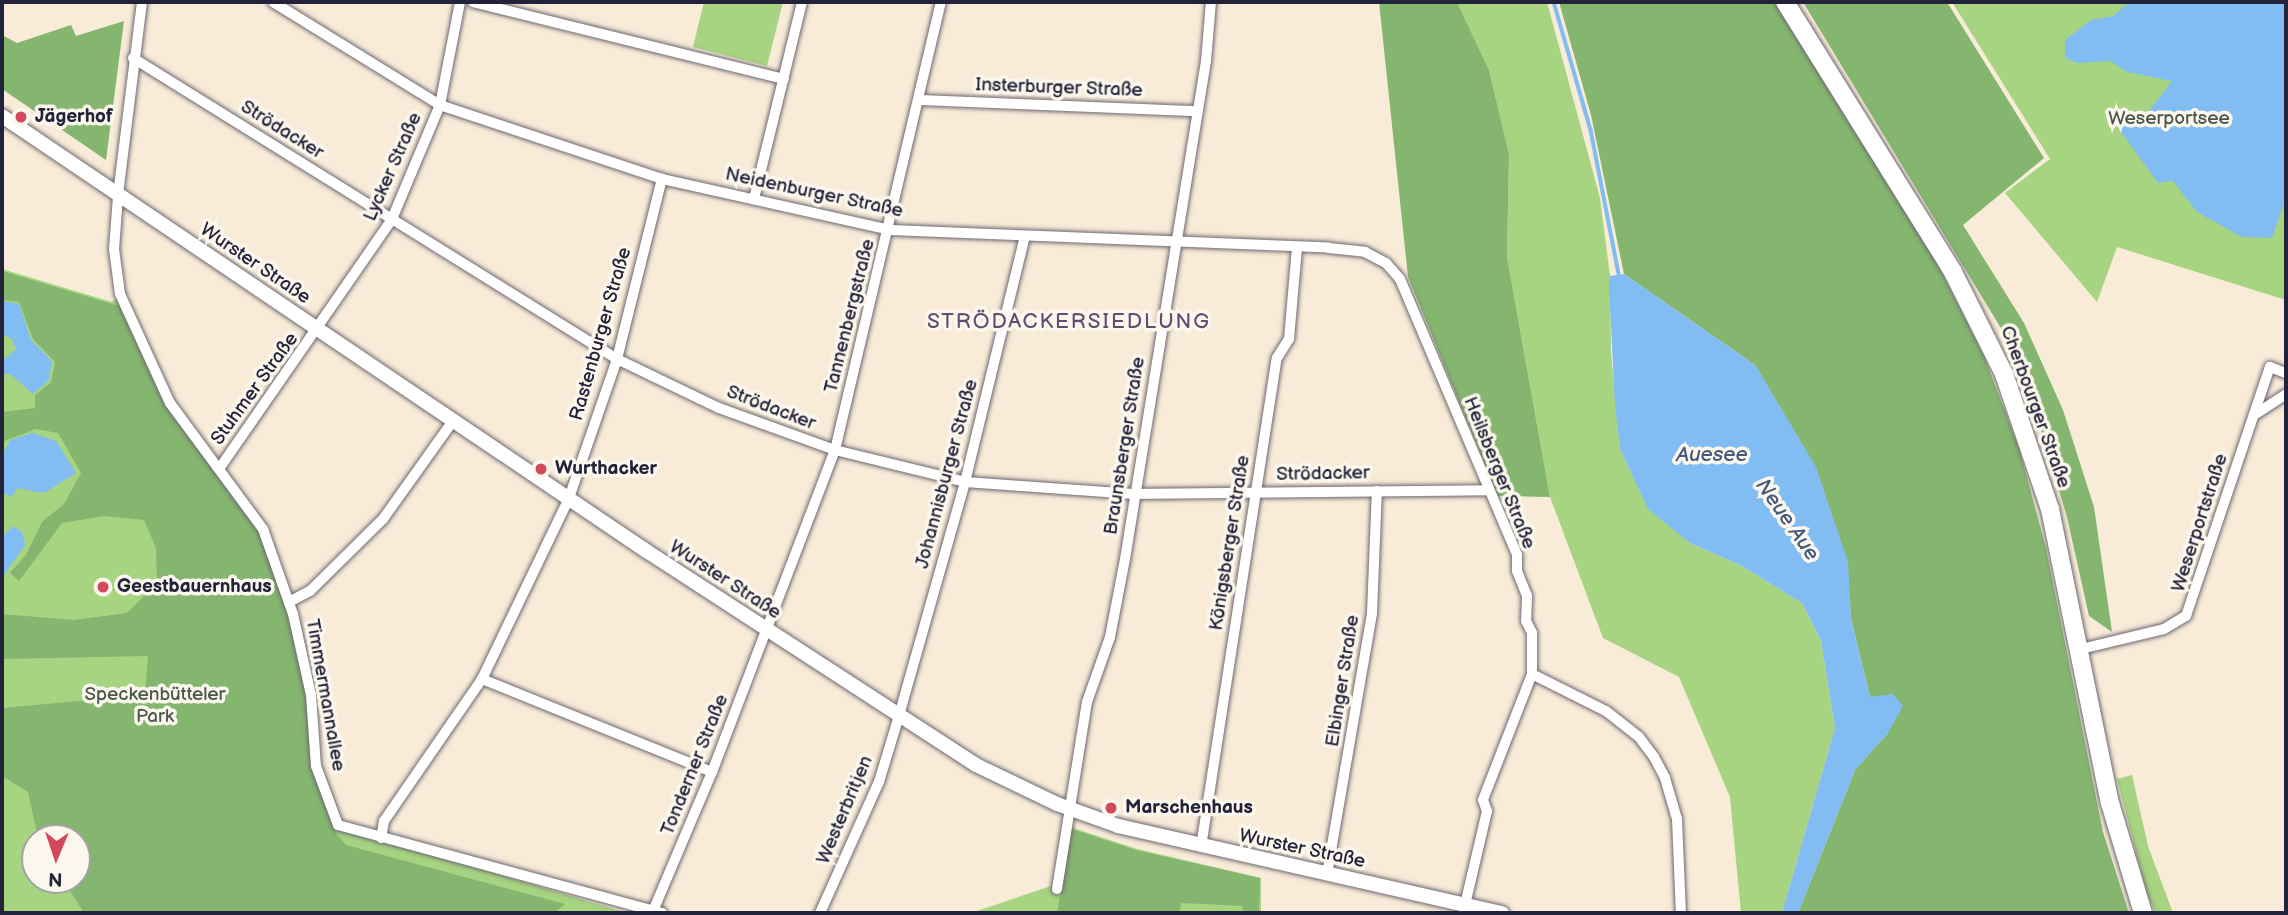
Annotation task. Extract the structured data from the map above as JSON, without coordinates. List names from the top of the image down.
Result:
{
  "streets": {
    "main road": ["Cherbourger Straße"],
    "street": [
      "Insterburger Straße",
      "Strödacker",
      "Lycker Straße",
      "Neidenburger Straße",
      "Wurster Straße",
      "Tannenbergstraße",
      "Rastenburger Straße",
      "Stuhmer Straße",
      "Braunsberger Straße",
      "Heilsberger Straße",
      "Johannisburger Straße",
      "Weserportstraße",
      "Königsberger Straße",
      "Elbinger Straße",
      "Timmermannallee",
      "Tonderner Straße",
      "Westerbritjen"
    ]
  },
  "crossings": [
    ["Insterburger Straße", "Tannenbergstraße"],
    ["Insterburger Straße", "Braunsberger Straße"],
    ["Strödacker", "Lycker Straße"],
    ["Strödacker", "Tannenbergstraße"],
    ["Strödacker", "Rastenburger Straße"],
    ["Strödacker", "Braunsberger Straße"],
    ["Strödacker", "Heilsberger Straße"],
    ["Strödacker", "Johannisburger Straße"],
    ["Strödacker", "Königsberger Straße"],
    ["Strödacker", "Elbinger Straße"],
    ["Strödacker", "Timmermannallee"],
    ["Lycker Straße", "Neidenburger Straße"],
    ["Lycker Straße", "Wurster Straße"],
    ["Lycker Straße", "Stuhmer Straße"],
    ["Neidenburger Straße", "Tannenbergstraße"],
    ["Neidenburger Straße", "Rastenburger Straße"],
    ["Neidenburger Straße", "Braunsberger Straße"],
    ["Neidenburger Straße", "Heilsberger Straße"],
    ["Neidenburger Straße", "Johannisburger Straße"],
    ["Neidenburger Straße", "Königsberger Straße"],
    ["Wurster Straße", "Tannenbergstraße"],
    ["Wurster Straße", "Rastenburger Straße"],
    ["Wurster Straße", "Stuhmer Straße"],
    ["Wurster Straße", "Braunsberger Straße"],
    ["Wurster Straße", "Heilsberger Straße"],
    ["Wurster Straße", "Johannisburger Straße"],
    ["Wurster Straße", "Königsberger Straße"],
    ["Wurster Straße", "Elbinger Straße"],
    ["Wurster Straße", "Timmermannallee"],
    ["Wurster Straße", "Tonderner Straße"],
    ["Wurster Straße", "Westerbritjen"],
    ["Tannenbergstraße", "Tonderner Straße"],
    ["Stuhmer Straße", "Timmermannallee"],
    ["Cherbourger Straße", "Weserportstraße"],
    ["Johannisburger Straße", "Westerbritjen"],
    ["Timmermannallee", "Tonderner Straße"]
  ],
  "districts": ["STRÖDACKERSIEDLUNG"],
  "water": ["Auesee", "Neue Aue"],
  "parks": ["Weserportsee", "Speckenbütteler Park"],
  "places": [
    "Jägerhof",
    "Wurthacker",
    "Geestbauernhaus",
    "Marschenhaus"
  ],
  "north": "bottom"
}
